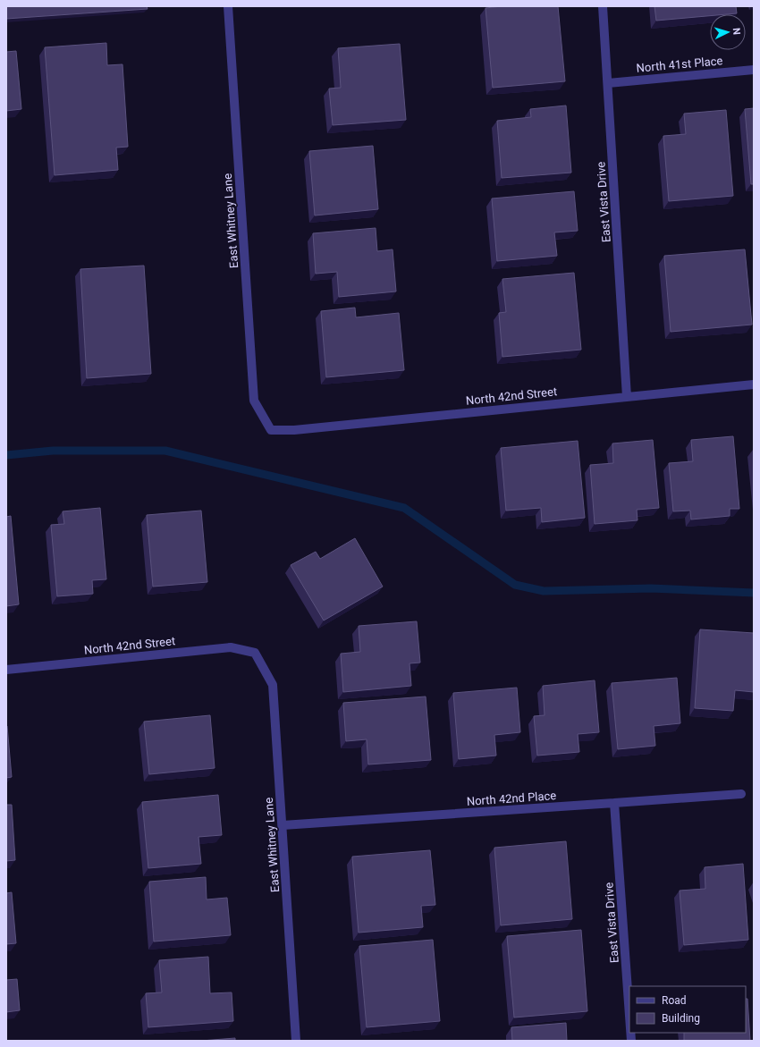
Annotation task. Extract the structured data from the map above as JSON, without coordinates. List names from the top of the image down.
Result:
{
  "streets": {
    "street": [
      "North 41st Place",
      "East Vista Drive",
      "East Whitney Lane",
      "North 42nd Street",
      "North 42nd Place"
    ]
  },
  "crossings": [
    ["North 41st Place", "East Vista Drive"],
    ["East Vista Drive", "North 42nd Street"],
    ["East Vista Drive", "North 42nd Place"],
    ["East Whitney Lane", "North 42nd Street"],
    ["East Whitney Lane", "North 42nd Place"]
  ],
  "legend": ["Road", "Building"],
  "north": "right"
}
